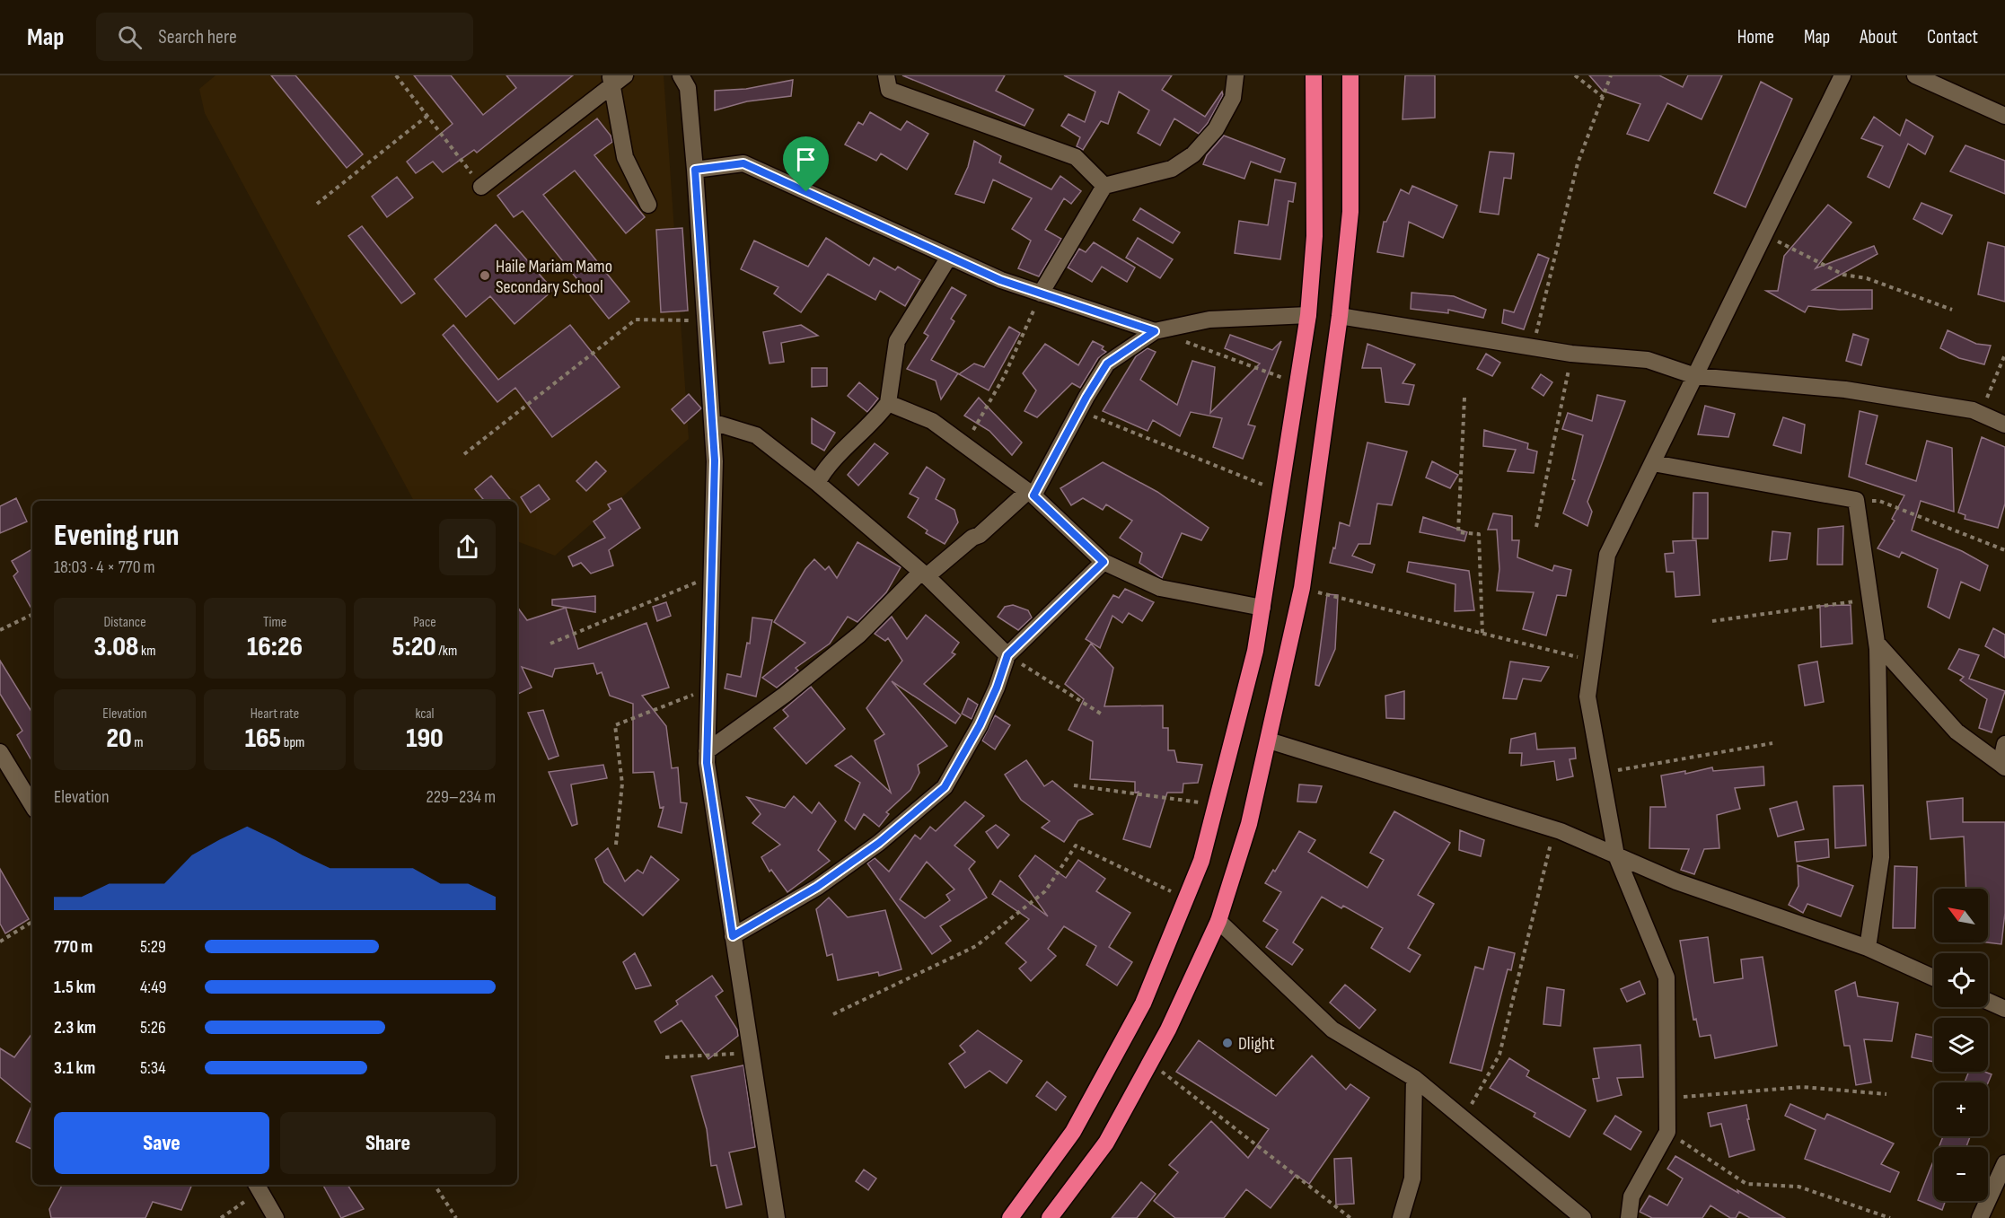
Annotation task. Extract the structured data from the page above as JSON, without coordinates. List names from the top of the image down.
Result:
{
  "places": ["Haile Mariam Mamo Secondary School", "Dlight"],
  "north": "top left",
  "page": {
    "header": "Map",
    "search": "Search here",
    "nav": [
      "Home",
      "Map",
      "About",
      "Contact"
    ],
    "heading": ["Evening run", "18:03 · 4 × 770 m"],
    "stats": [
      ["Distance", "3.08 km"],
      ["Time", "16:26"],
      ["Pace", "5:20 /km"],
      ["Elevation", "20 m"],
      ["Heart rate", "165 bpm"],
      ["kcal", "190"]
    ],
    "chart": ["Elevation", "229–234 m"],
    "map_buttons": ["+", "−"],
    "list": [
      {
        "name": "770 m",
        "note": "5:29"
      },
      {
        "name": "1.5 km",
        "note": "4:49"
      },
      {
        "name": "2.3 km",
        "note": "5:26"
      },
      {
        "name": "3.1 km",
        "note": "5:34"
      }
    ],
    "buttons": ["Save", "Share"]
  }
}
